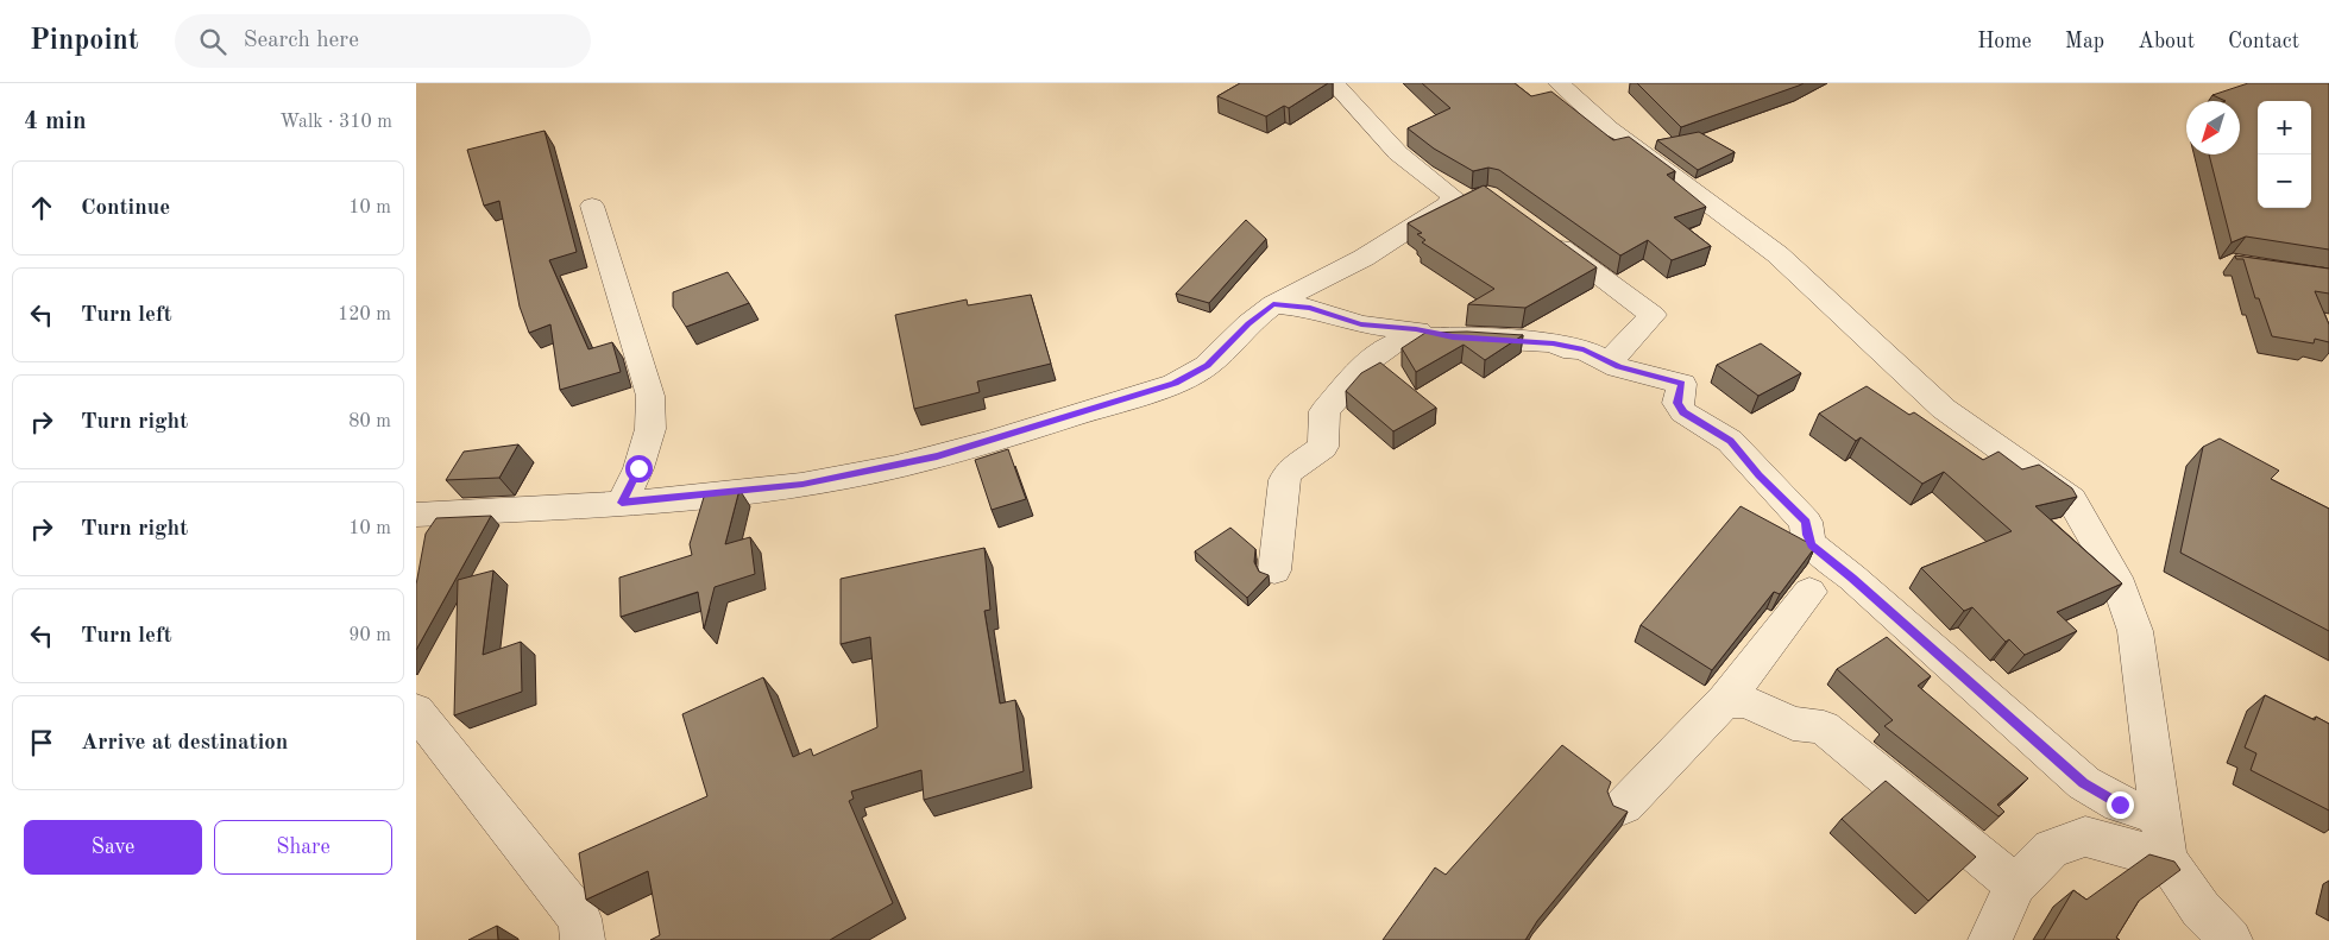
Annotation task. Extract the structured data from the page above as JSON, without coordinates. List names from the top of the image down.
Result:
{
  "north": "bottom left",
  "page": {
    "header": "Pinpoint",
    "search": "Search here",
    "nav": [
      "Home",
      "Map",
      "About",
      "Contact"
    ],
    "heading": ["4 min", "Walk · 310 m"],
    "map_buttons": ["+", "−"],
    "list": [
      ["Continue", "10 m"],
      ["Turn left", "120 m"],
      ["Turn right", "80 m"],
      ["Turn right", "10 m"],
      ["Turn left", "90 m"],
      "Arrive at destination"
    ],
    "buttons": ["Save", "Share"]
  }
}
